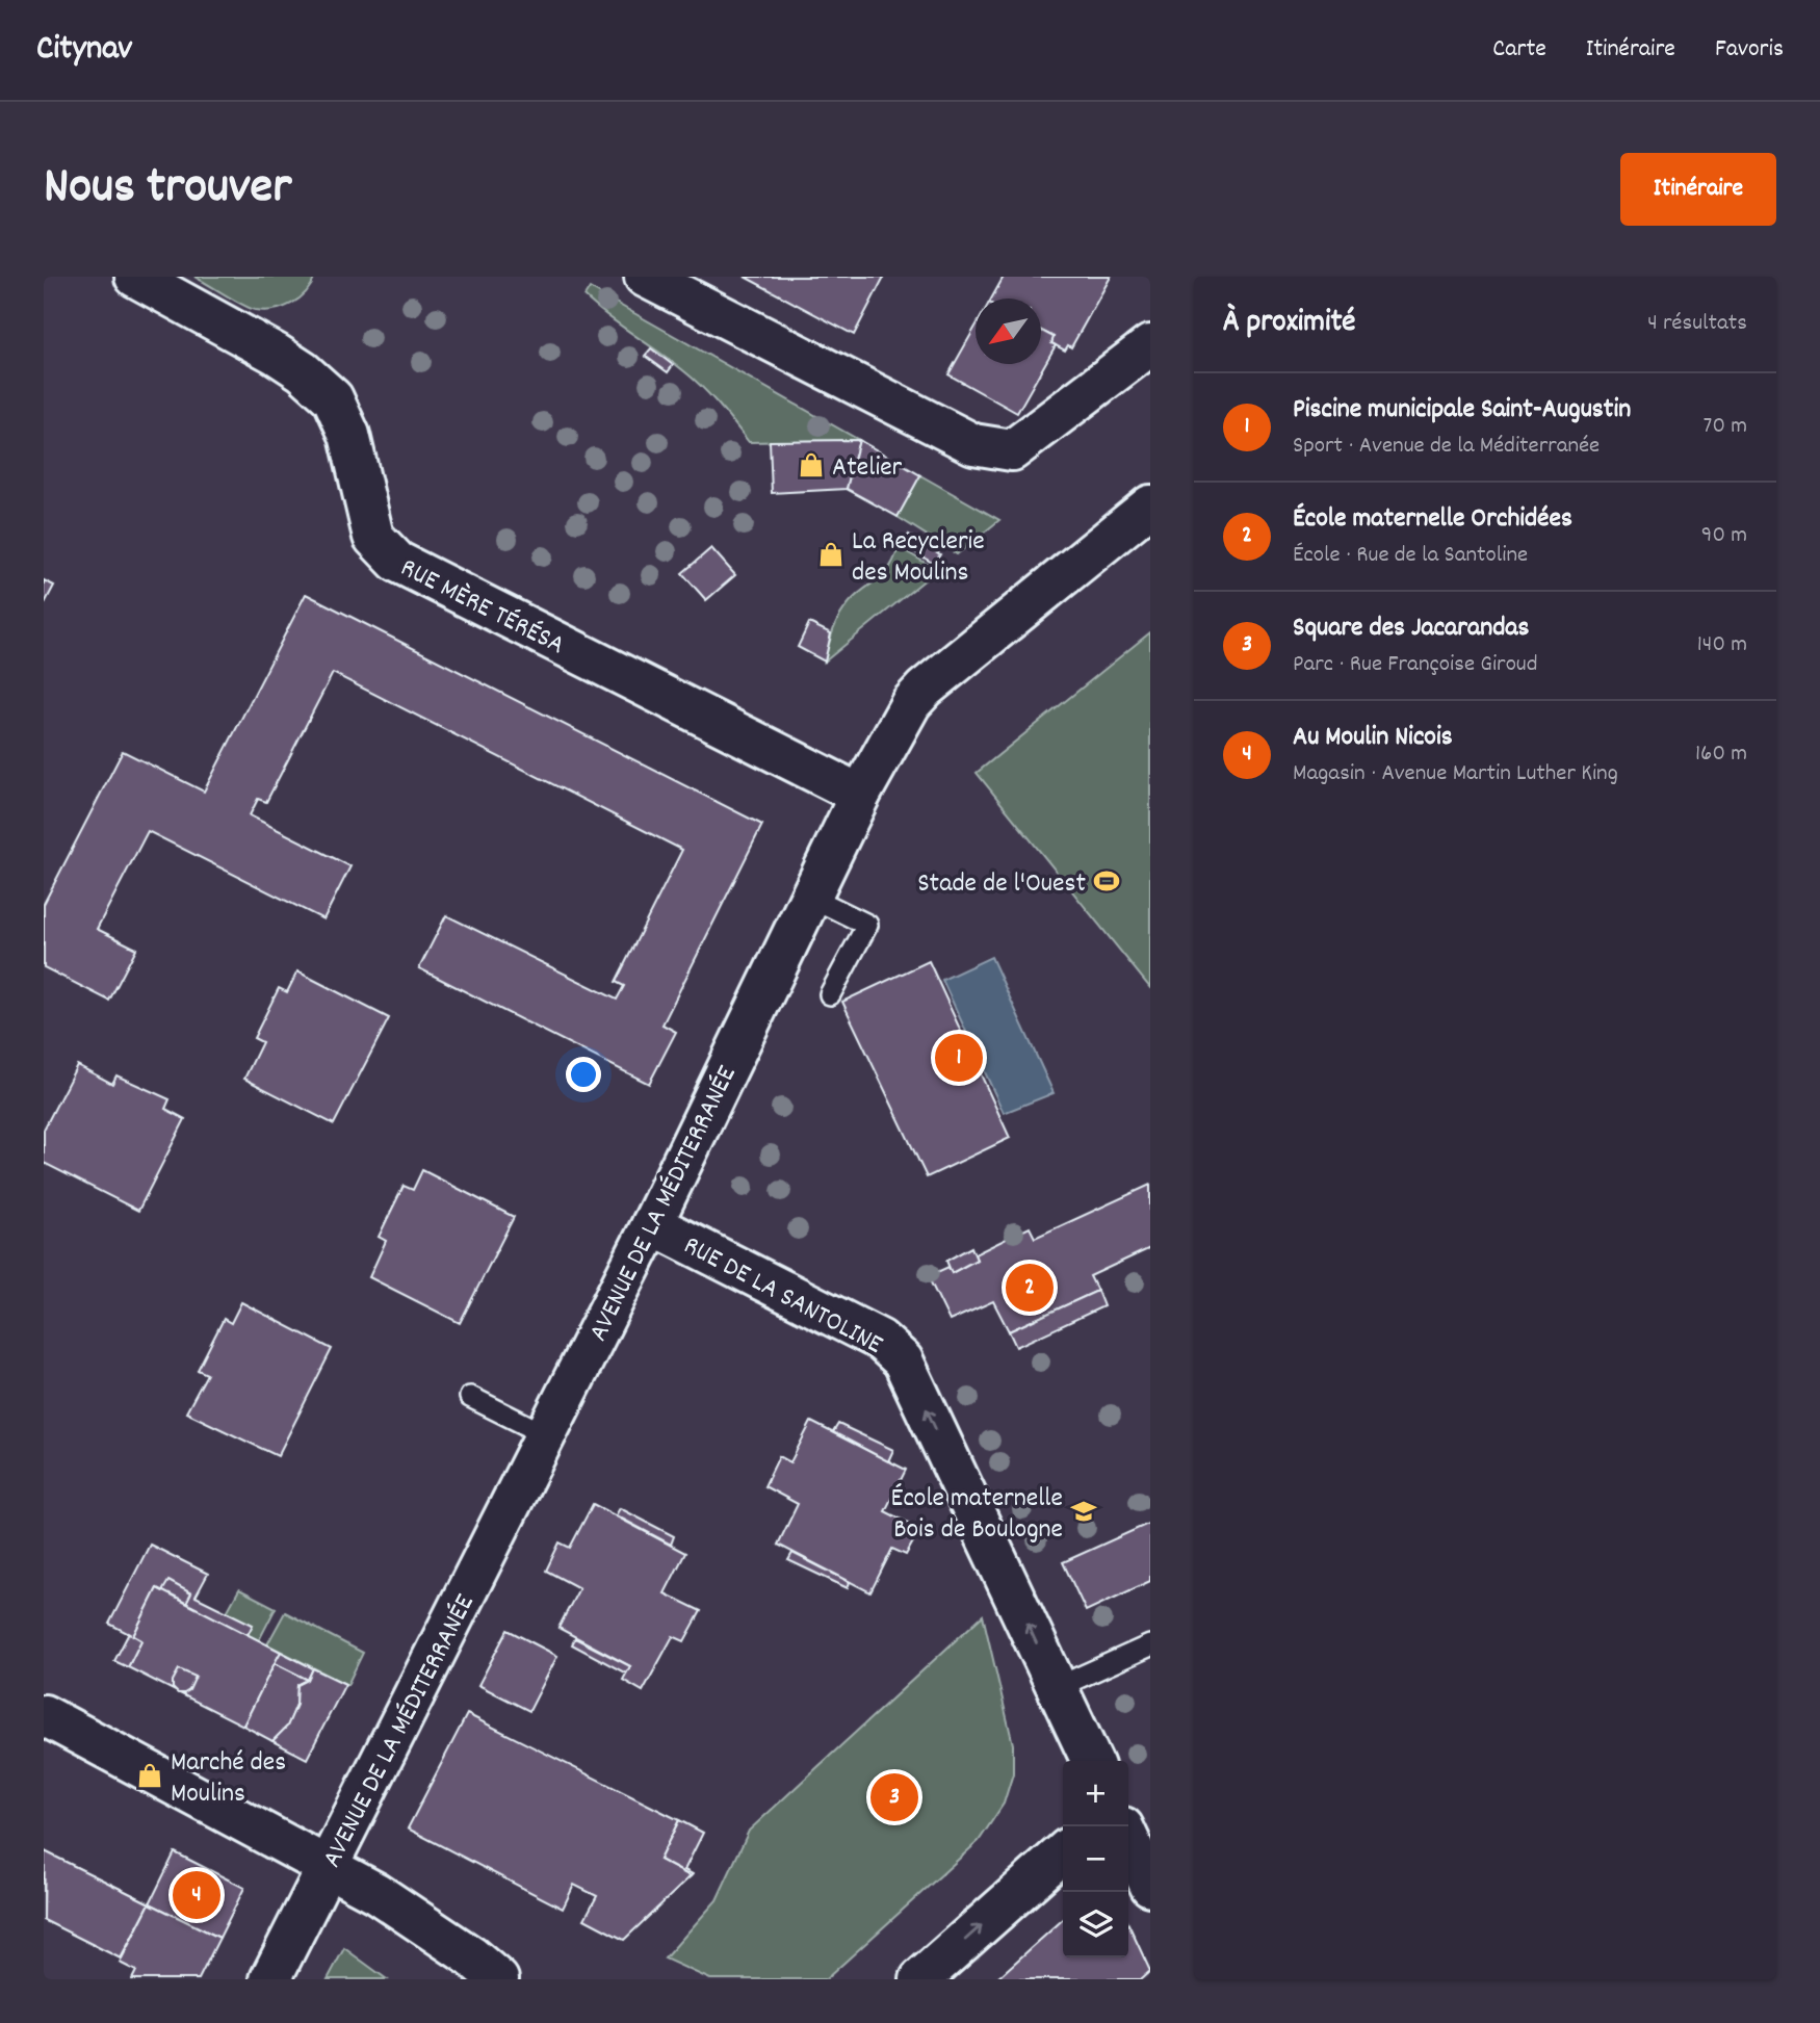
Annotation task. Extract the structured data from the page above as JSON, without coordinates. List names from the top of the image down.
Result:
{
  "streets": {
    "street": ["RUE MÈRE TÉRÉSA", "AVENUE DE LA MÉDITERRANÉE", "RUE DE LA SANTOLINE"]
  },
  "crossings": [
    ["RUE MÈRE TÉRÉSA", "AVENUE DE LA MÉDITERRANÉE"],
    ["AVENUE DE LA MÉDITERRANÉE", "RUE DE LA SANTOLINE"]
  ],
  "one_way": ["RUE DE LA SANTOLINE"],
  "places": {
    "shop": ["Atelier", "La Recyclerie des Moulins", "Marché des Moulins"],
    "sports": ["Stade de l'Ouest"],
    "school or university": ["École maternelle Bois de Boulogne"]
  },
  "north": "bottom left",
  "page": {
    "header": "Citynav",
    "nav": ["Carte", "Itinéraire", "Favoris"],
    "title": "Nous trouver",
    "buttons": "Itinéraire",
    "heading": ["À proximité", "4 résultats"],
    "list": [
      {
        "mark": "1",
        "name": "Piscine municipale Saint-Augustin",
        "note": "Sport · Avenue de la Méditerranée",
        "value": "70 m"
      },
      {
        "mark": "2",
        "name": "École maternelle Orchidées",
        "note": "École · Rue de la Santoline",
        "value": "90 m"
      },
      {
        "mark": "3",
        "name": "Square des Jacarandas",
        "note": "Parc · Rue Françoise Giroud",
        "value": "140 m"
      },
      {
        "mark": "4",
        "name": "Au Moulin Nicois",
        "note": "Magasin · Avenue Martin Luther King",
        "value": "160 m"
      }
    ],
    "pins": [
      "1",
      "2",
      "3",
      "4"
    ],
    "map_buttons": ["+", "−"]
  }
}
